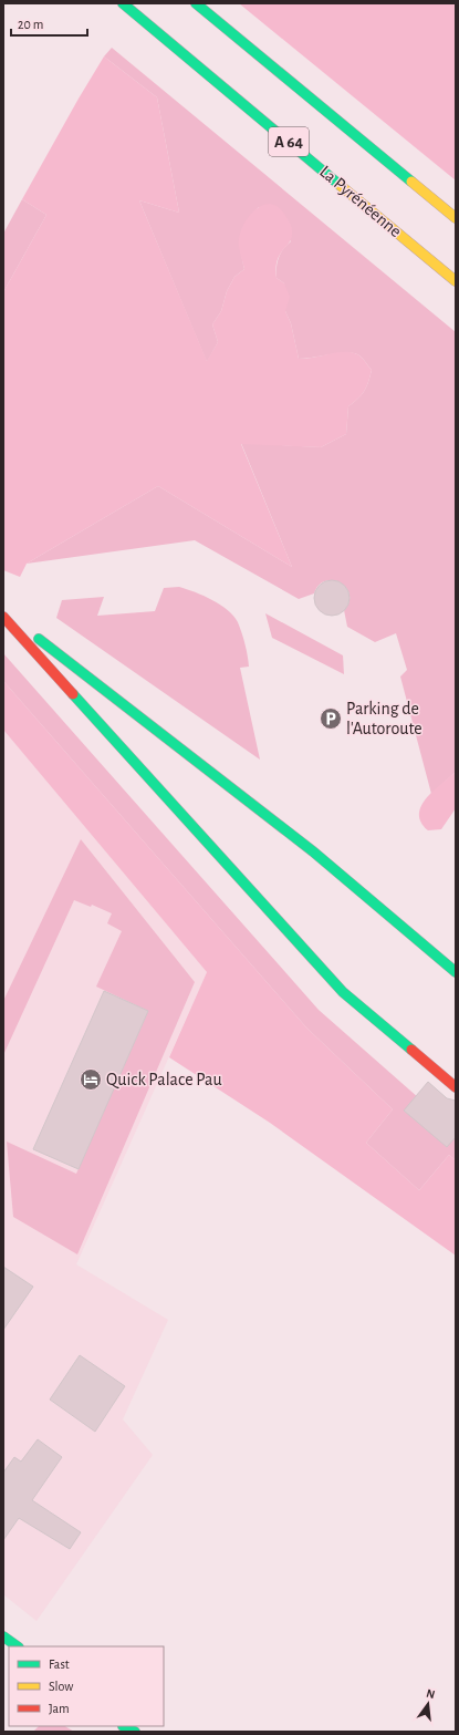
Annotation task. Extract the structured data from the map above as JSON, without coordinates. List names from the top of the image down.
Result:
{
  "streets": {
    "main road": ["A 64", "La Pyrénéenne"]
  },
  "places": {
    "parking": ["Parking de l'Autoroute"],
    "hotel": ["Quick Palace Pau"]
  },
  "legend": ["Fast", "Slow", "Jam"],
  "scale_bar": "20 m",
  "north": "top"
}
